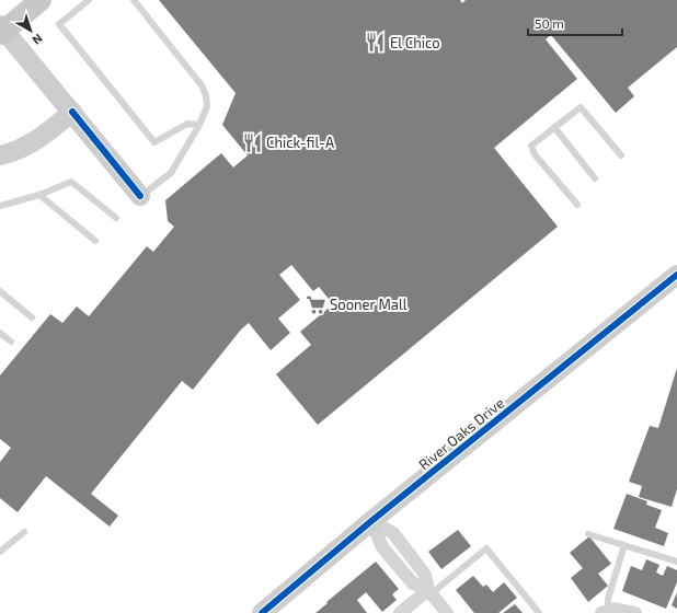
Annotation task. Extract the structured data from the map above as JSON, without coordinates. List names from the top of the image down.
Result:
{
  "streets": {
    "street": ["River Oaks Drive"]
  },
  "places": {
    "restaurant": ["El Chico", "Chick-fil-A"],
    "supermarket": ["Sooner Mall"]
  },
  "scale_bar": "50 m",
  "north": "bottom right"
}
